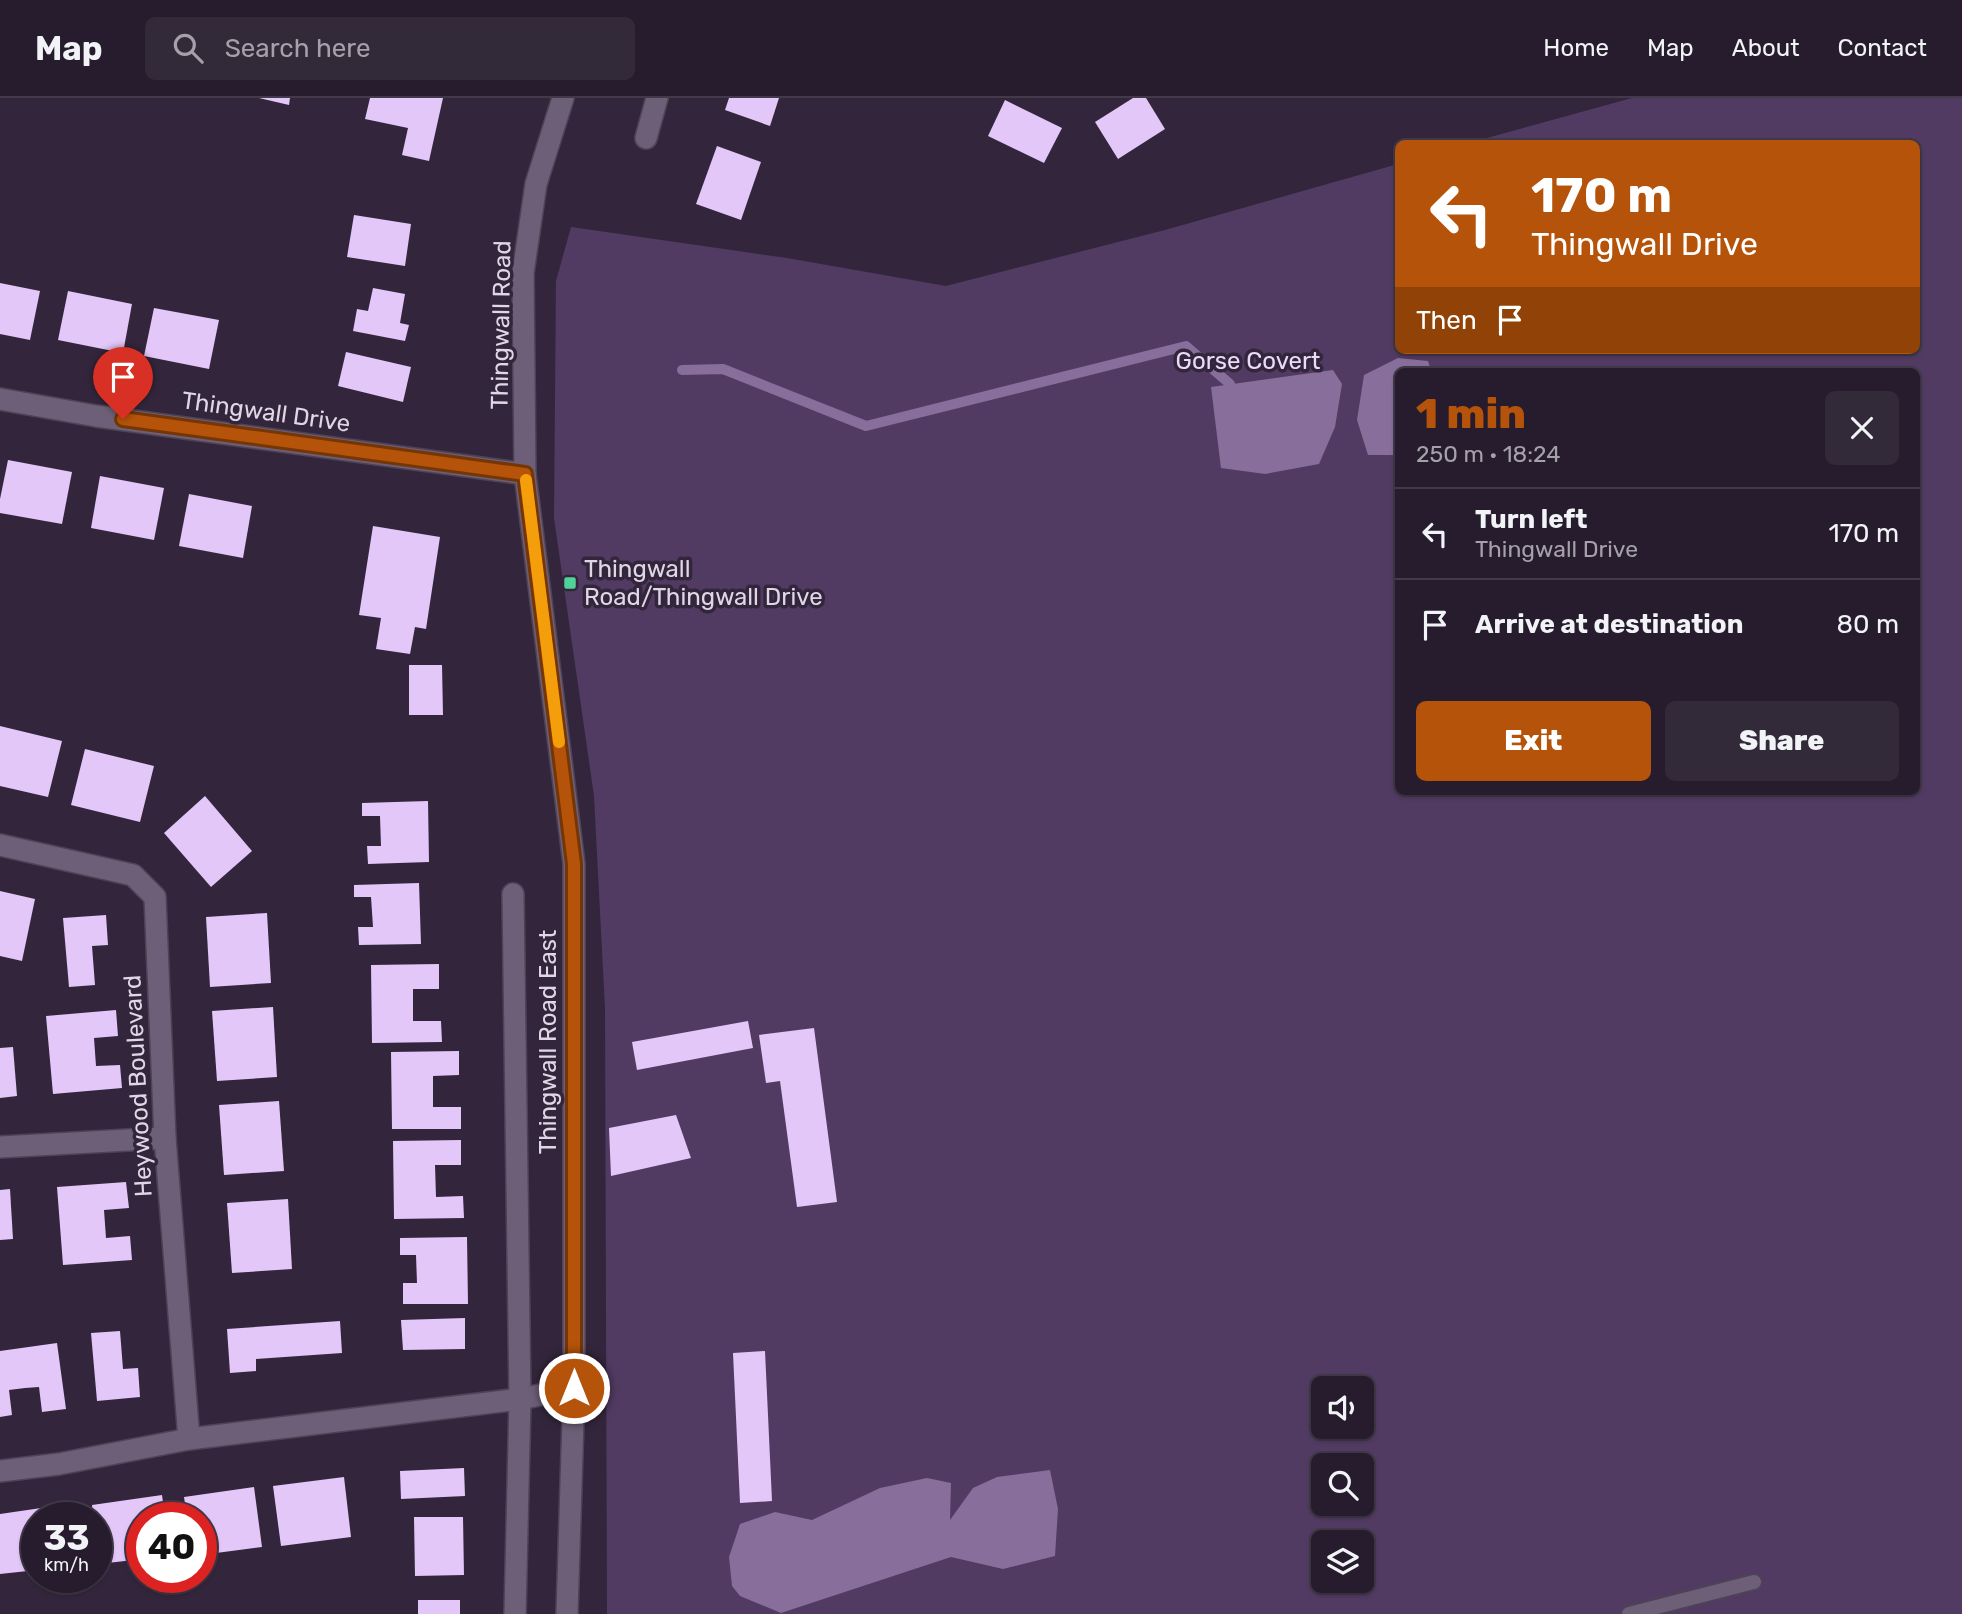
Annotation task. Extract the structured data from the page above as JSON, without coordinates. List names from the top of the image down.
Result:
{
  "streets": {
    "street": [
      "Thingwall Road",
      "Thingwall Drive",
      "Thingwall Road East",
      "Heywood Boulevard"
    ]
  },
  "crossings": [
    ["Thingwall Road", "Thingwall Drive"],
    ["Thingwall Road", "Thingwall Road East"],
    ["Thingwall Drive", "Thingwall Road East"]
  ],
  "parks": ["Gorse Covert"],
  "places": {
    "transit": ["Thingwall Road/Thingwall Drive"]
  },
  "page": {
    "header": "Map",
    "search": "Search here",
    "nav": [
      "Home",
      "Map",
      "About",
      "Contact"
    ],
    "turn": ["170 m", "Thingwall Drive"],
    "then": "Then",
    "heading": ["1 min", "250 m · 18:24"],
    "list": [
      {
        "name": "Turn left",
        "note": "Thingwall Drive",
        "value": "170 m"
      },
      {
        "name": "Arrive at destination",
        "value": "80 m"
      }
    ],
    "buttons": ["Exit", "Share"],
    "speed": "33 km/h",
    "limit": "40"
  }
}
